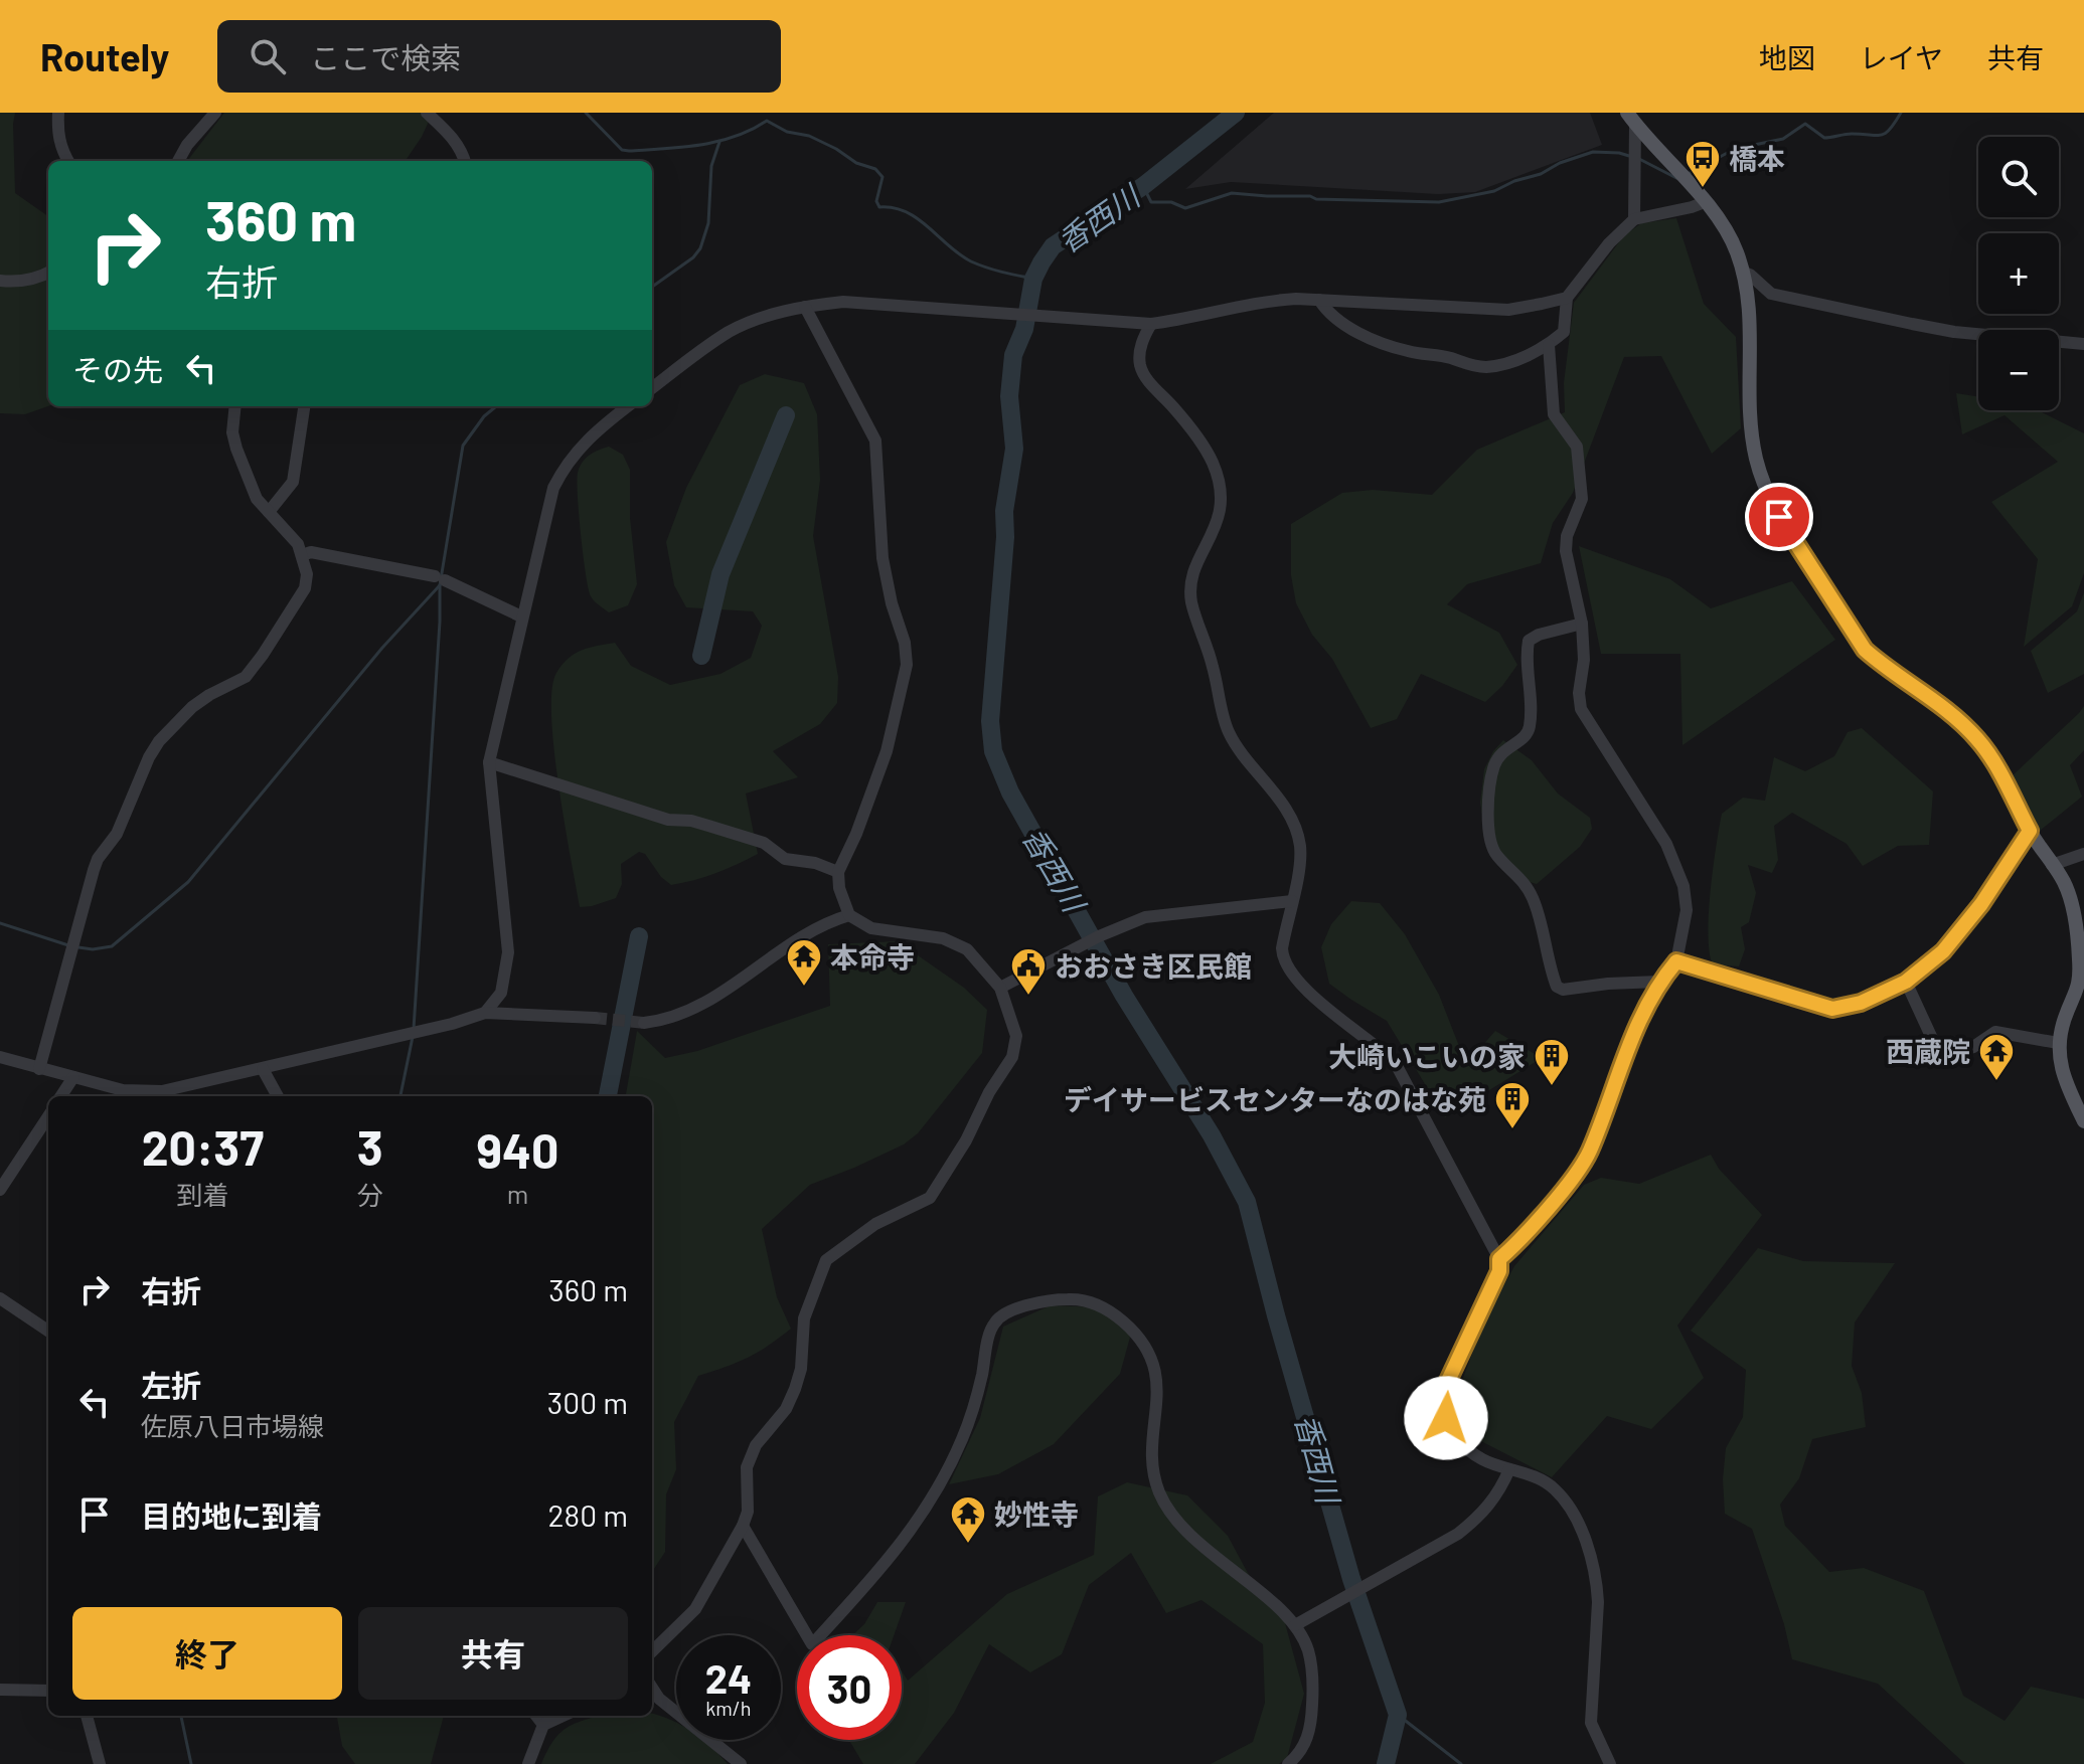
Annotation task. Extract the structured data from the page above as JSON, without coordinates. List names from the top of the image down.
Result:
{
  "water": ["香西川"],
  "places": {
    "bus stop": ["橋本"],
    "temple": ["本命寺", "西蔵院", "妙性寺"],
    "public building": ["おおさき区民館"],
    "building": ["大崎いこいの家", "デイサービスセンターなのはな苑"]
  },
  "page": {
    "header": "Routely",
    "search": "ここで検索",
    "nav": ["地図", "レイヤ", "共有"],
    "map_buttons": ["+", "−"],
    "turn": ["360 m", "右折"],
    "then": "その先",
    "eta": [
      "20:37",
      "到着",
      "3",
      "分",
      "940",
      "m"
    ],
    "list": [
      {
        "name": "右折",
        "value": "360 m"
      },
      {
        "name": "左折",
        "note": "佐原八日市場線",
        "value": "300 m"
      },
      {
        "name": "目的地に到着",
        "value": "280 m"
      }
    ],
    "buttons": ["終了", "共有"],
    "speed": "24 km/h",
    "limit": "30"
  }
}
